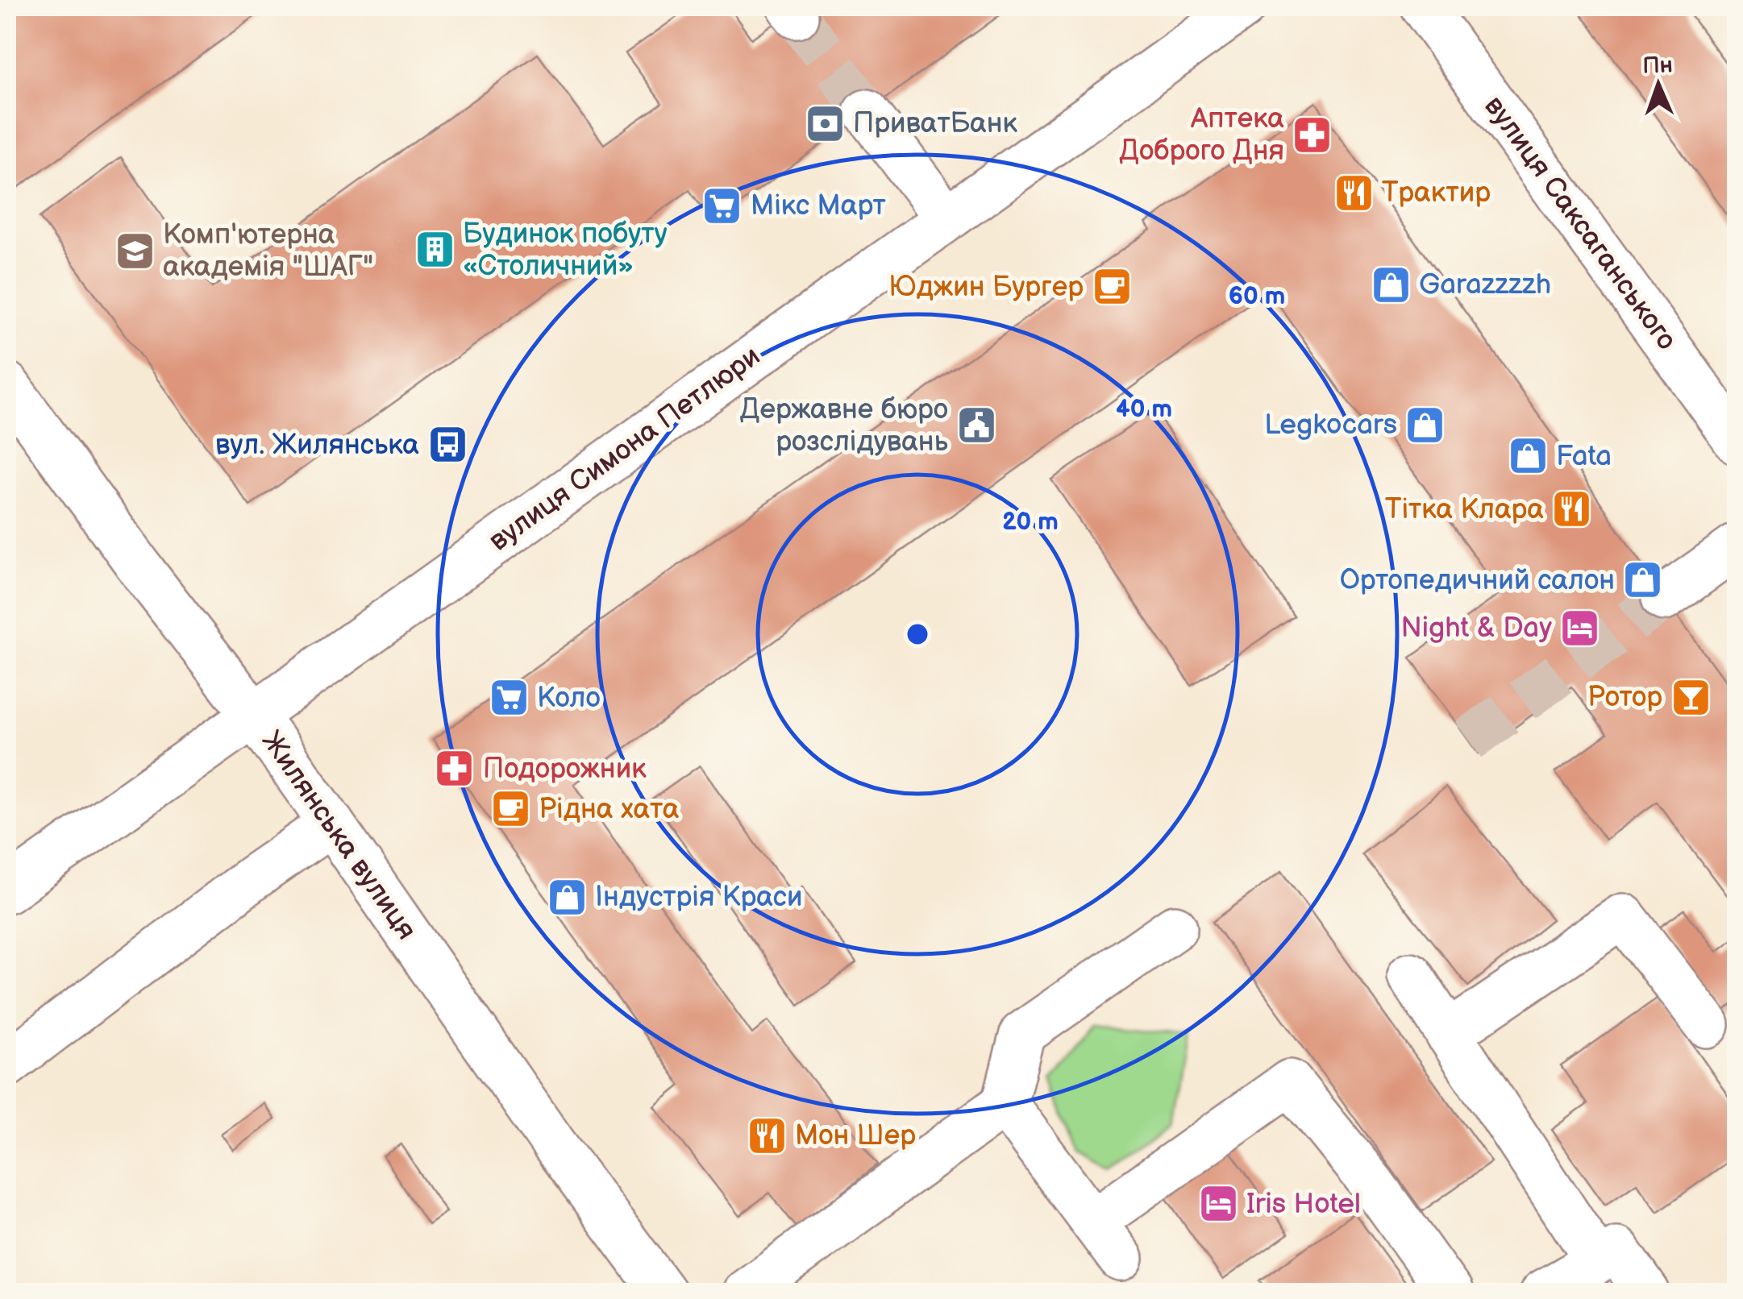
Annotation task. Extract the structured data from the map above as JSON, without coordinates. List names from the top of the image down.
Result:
{
  "streets": {
    "main road": ["вулиця Саксаганського", "вулиця Симона Петлюри", "Жилянська вулиця"]
  },
  "crossings": [
    ["вулиця Симона Петлюри", "Жилянська вулиця"]
  ],
  "places": {
    "bank": ["ПриватБанк"],
    "pharmacy": ["Аптека Доброго Дня", "Подорожник"],
    "restaurant": ["Трактир", "Тітка Клара", "Мон Шер"],
    "supermarket": ["Мікс Март", "Коло"],
    "building": ["Будинок побуту «Столичний»"],
    "school or university": ["Комп'ютерна академія \"ШАГ\""],
    "shop": [
      "Garazzzzh",
      "Legkocars",
      "Fata",
      "Ортопедичний салон",
      "Індустрія Краси"
    ],
    "cafe": ["Юджин Бургер", "Рідна хата"],
    "public building": ["Державне бюро розслідувань"],
    "bus stop": ["вул. Жилянська"],
    "hotel": ["Night & Day", "Iris Hotel"],
    "bar": ["Ротор"]
  },
  "north": "top",
  "rings": ["60 m", "40 m", "20 m"]
}
